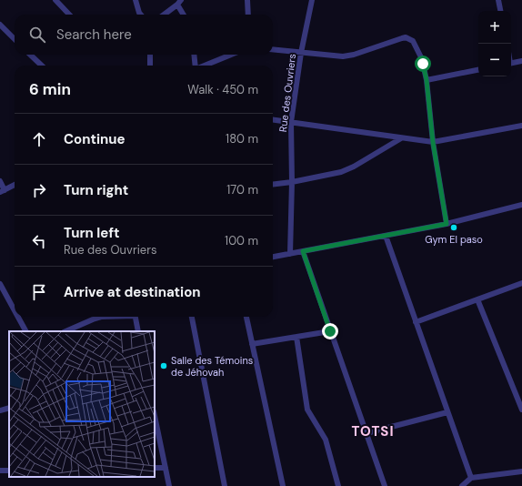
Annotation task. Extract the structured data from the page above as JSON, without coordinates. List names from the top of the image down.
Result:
{
  "streets": {
    "street": ["Rue des Ouvriers"]
  },
  "districts": ["TOTSI"],
  "places": ["Gym El paso", "Salle des Témoins de Jéhovah"],
  "page": {
    "map_buttons": ["+", "−"],
    "search": "Search here",
    "heading": ["6 min", "Walk · 450 m"],
    "list": [
      ["Continue", "180 m"],
      ["Turn right", "170 m"],
      ["Turn left", "Rue des Ouvriers", "100 m"],
      "Arrive at destination"
    ]
  }
}
